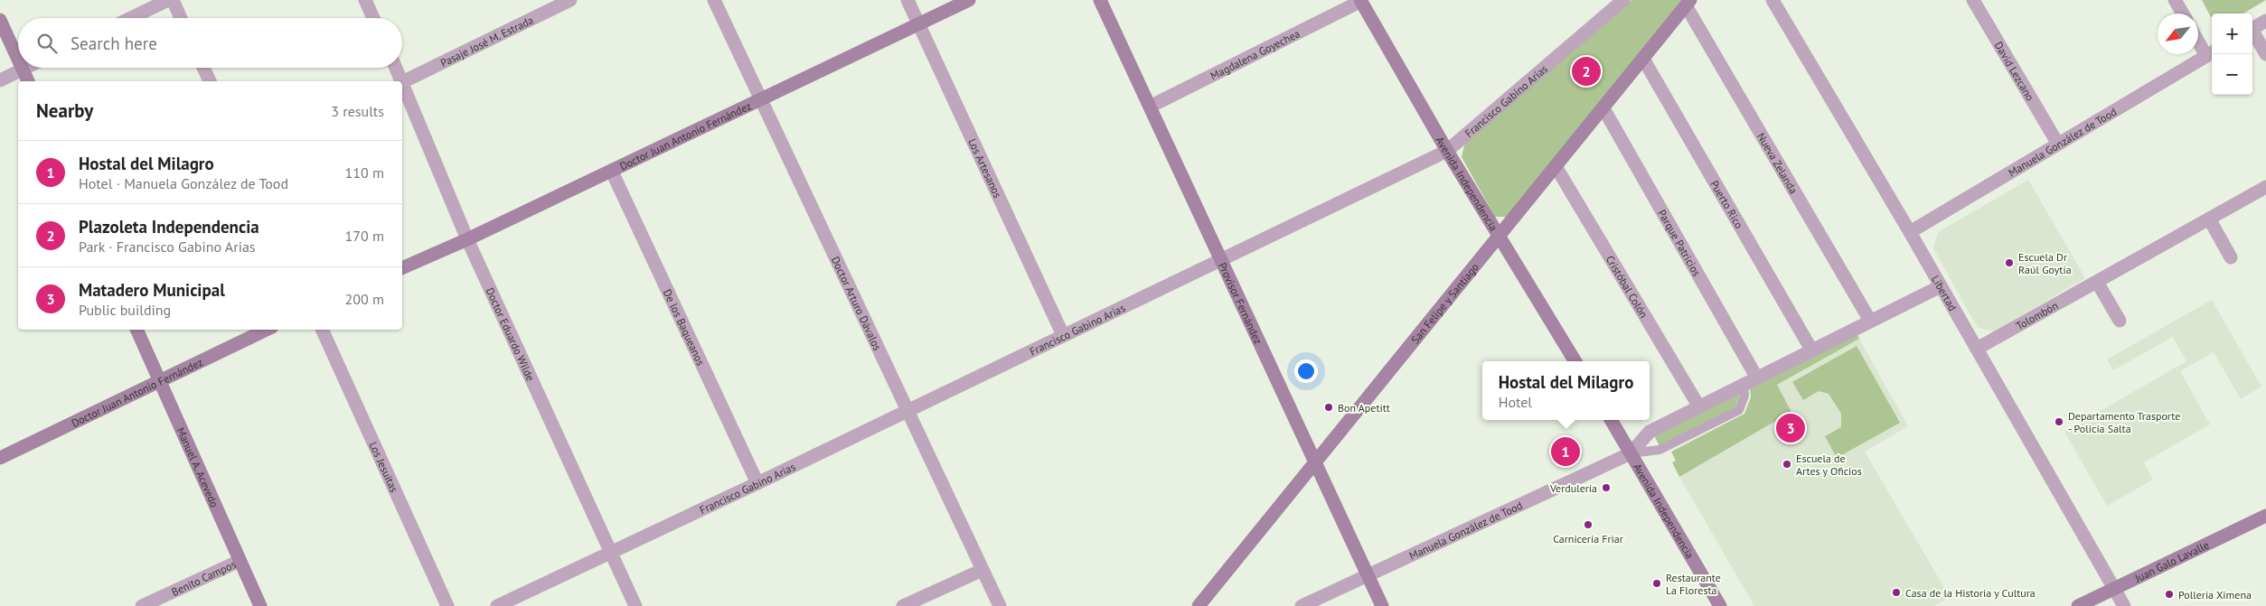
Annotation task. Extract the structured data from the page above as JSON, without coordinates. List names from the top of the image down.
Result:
{
  "streets": {
    "street": [
      "Pasaje José M. Estrada",
      "Magdalena Goyechea",
      "David Lezcano",
      "Francisco Gabino Arias",
      "Doctor Juan Antonio Fernández",
      "Manuela González de Tood",
      "Nueva Zelanda",
      "Los Artesanos",
      "Avenida Independencia",
      "Puerto Rico",
      "Parque Patricios",
      "Cristóbal Colón",
      "Libertad",
      "San Felipe y Santiago",
      "Doctor Arturo Dávalos",
      "Provisor Fernández",
      "Tolombón",
      "De los Baqueanos",
      "Doctor Eduardo Wilde",
      "Manuel A. Acevedo",
      "Los Jesuitas",
      "Juan Galo Lavalle",
      "Benito Campos"
    ]
  },
  "crossings": [
    ["Pasaje José M. Estrada", "Doctor Eduardo Wilde"],
    ["Magdalena Goyechea", "Avenida Independencia"],
    ["Magdalena Goyechea", "Provisor Fernández"],
    ["David Lezcano", "Manuela González de Tood"],
    ["Francisco Gabino Arias", "Los Artesanos"],
    ["Francisco Gabino Arias", "Avenida Independencia"],
    ["Francisco Gabino Arias", "Doctor Arturo Dávalos"],
    ["Francisco Gabino Arias", "Provisor Fernández"],
    ["Francisco Gabino Arias", "De los Baqueanos"],
    ["Francisco Gabino Arias", "Doctor Eduardo Wilde"],
    ["Doctor Juan Antonio Fernández", "Los Artesanos"],
    ["Doctor Juan Antonio Fernández", "Doctor Arturo Dávalos"],
    ["Doctor Juan Antonio Fernández", "De los Baqueanos"],
    ["Doctor Juan Antonio Fernández", "Doctor Eduardo Wilde"],
    ["Doctor Juan Antonio Fernández", "Manuel A. Acevedo"],
    ["Manuela González de Tood", "Nueva Zelanda"],
    ["Manuela González de Tood", "Avenida Independencia"],
    ["Manuela González de Tood", "Puerto Rico"],
    ["Manuela González de Tood", "Parque Patricios"],
    ["Manuela González de Tood", "Cristóbal Colón"],
    ["Manuela González de Tood", "Libertad"],
    ["Manuela González de Tood", "Provisor Fernández"],
    ["Nueva Zelanda", "San Felipe y Santiago"],
    ["Avenida Independencia", "San Felipe y Santiago"],
    ["Puerto Rico", "San Felipe y Santiago"],
    ["Parque Patricios", "San Felipe y Santiago"],
    ["Cristóbal Colón", "San Felipe y Santiago"],
    ["Libertad", "Tolombón"],
    ["Libertad", "Juan Galo Lavalle"],
    ["San Felipe y Santiago", "Provisor Fernández"],
    ["Manuel A. Acevedo", "Benito Campos"]
  ],
  "places": [
    "Escuela Dr Raúl Goytia",
    "Bon Apetitt",
    "Departamento Trasporte - Policía Salta",
    "Escuela de Artes y Oficios",
    "Verdulería",
    "Carnicería Friar",
    "Restaurante La Floresta",
    "Casa de la Historia y Cultura",
    "Pollería Ximena"
  ],
  "north": "bottom left",
  "page": {
    "map_buttons": ["+", "−"],
    "search": "Search here",
    "pins": ["2", "3", "1"],
    "heading": ["Nearby", "3 results"],
    "list": [
      {
        "mark": "1",
        "name": "Hostal del Milagro",
        "note": "Hotel · Manuela González de Tood",
        "value": "110 m"
      },
      {
        "mark": "2",
        "name": "Plazoleta Independencia",
        "note": "Park · Francisco Gabino Arias",
        "value": "170 m"
      },
      {
        "mark": "3",
        "name": "Matadero Municipal",
        "note": "Public building",
        "value": "200 m"
      }
    ],
    "popup": ["Hostal del Milagro", "Hotel"]
  }
}
